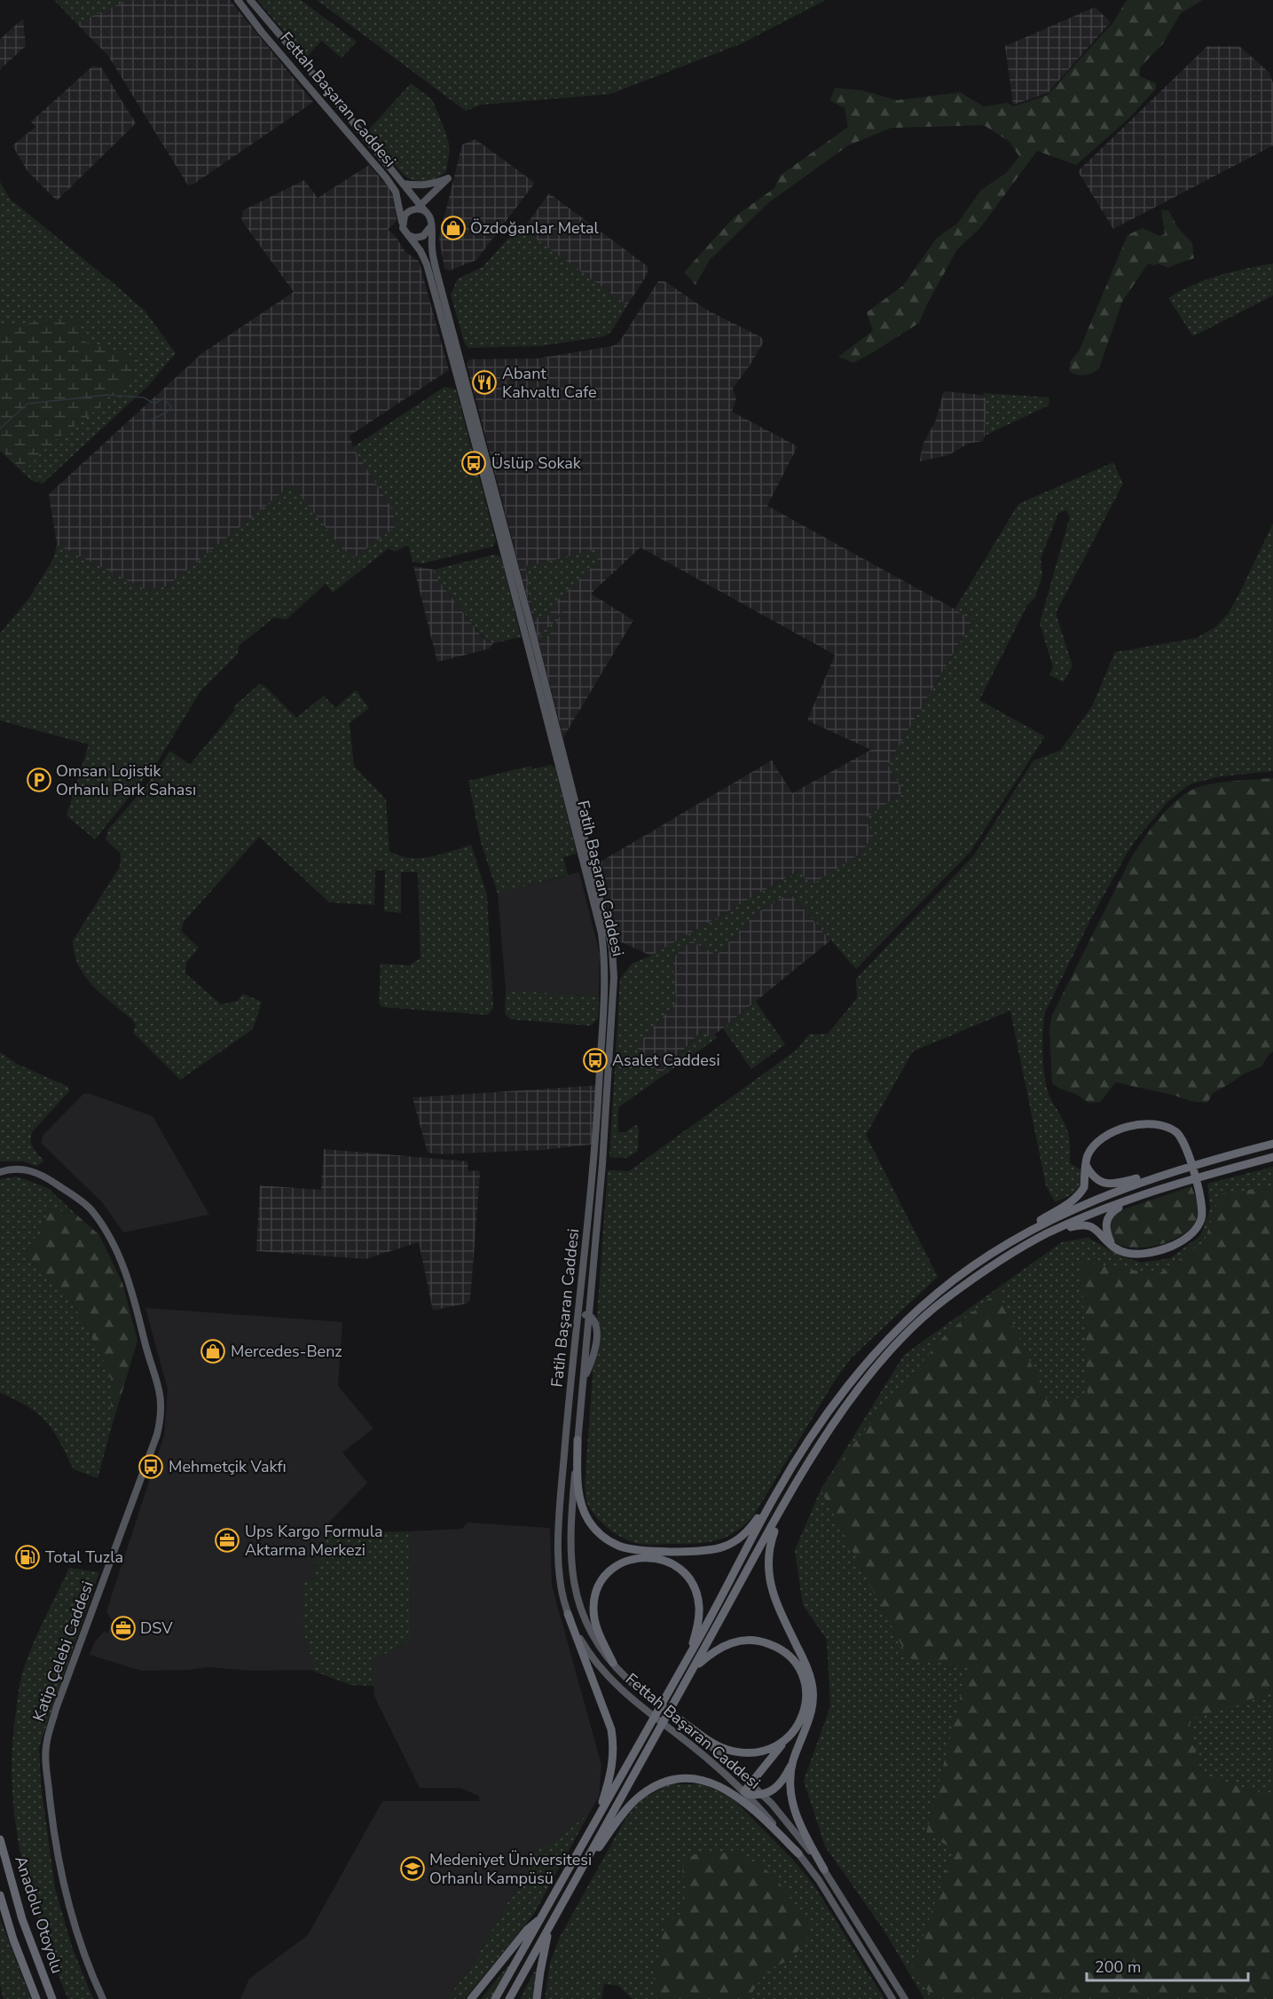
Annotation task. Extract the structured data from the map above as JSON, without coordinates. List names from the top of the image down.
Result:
{
  "streets": {
    "highway": ["Anadolu Otoyolu"],
    "main road": ["Fettah Başaran Caddesi", "Fatih Başaran Caddesi", "Katip Çelebi Caddesi"]
  },
  "crossings": [
    ["Fettah Başaran Caddesi", "Fatih Başaran Caddesi"]
  ],
  "places": {
    "shop": ["Özdoğanlar Metal", "Mercedes-Benz"],
    "restaurant": ["Abant Kahvaltı Cafe"],
    "bus stop": ["Üslüp Sokak", "Asalet Caddesi", "Mehmetçik Vakfı"],
    "parking": ["Omsan Lojistik Orhanlı Park Sahası"],
    "office": ["Ups Kargo Formula Aktarma Merkezi", "DSV"],
    "fuel station": ["Total Tuzla"],
    "school or university": ["Medeniyet Üniversitesi Orhanlı Kampüsü"]
  },
  "scale_bar": "200 m"
}
